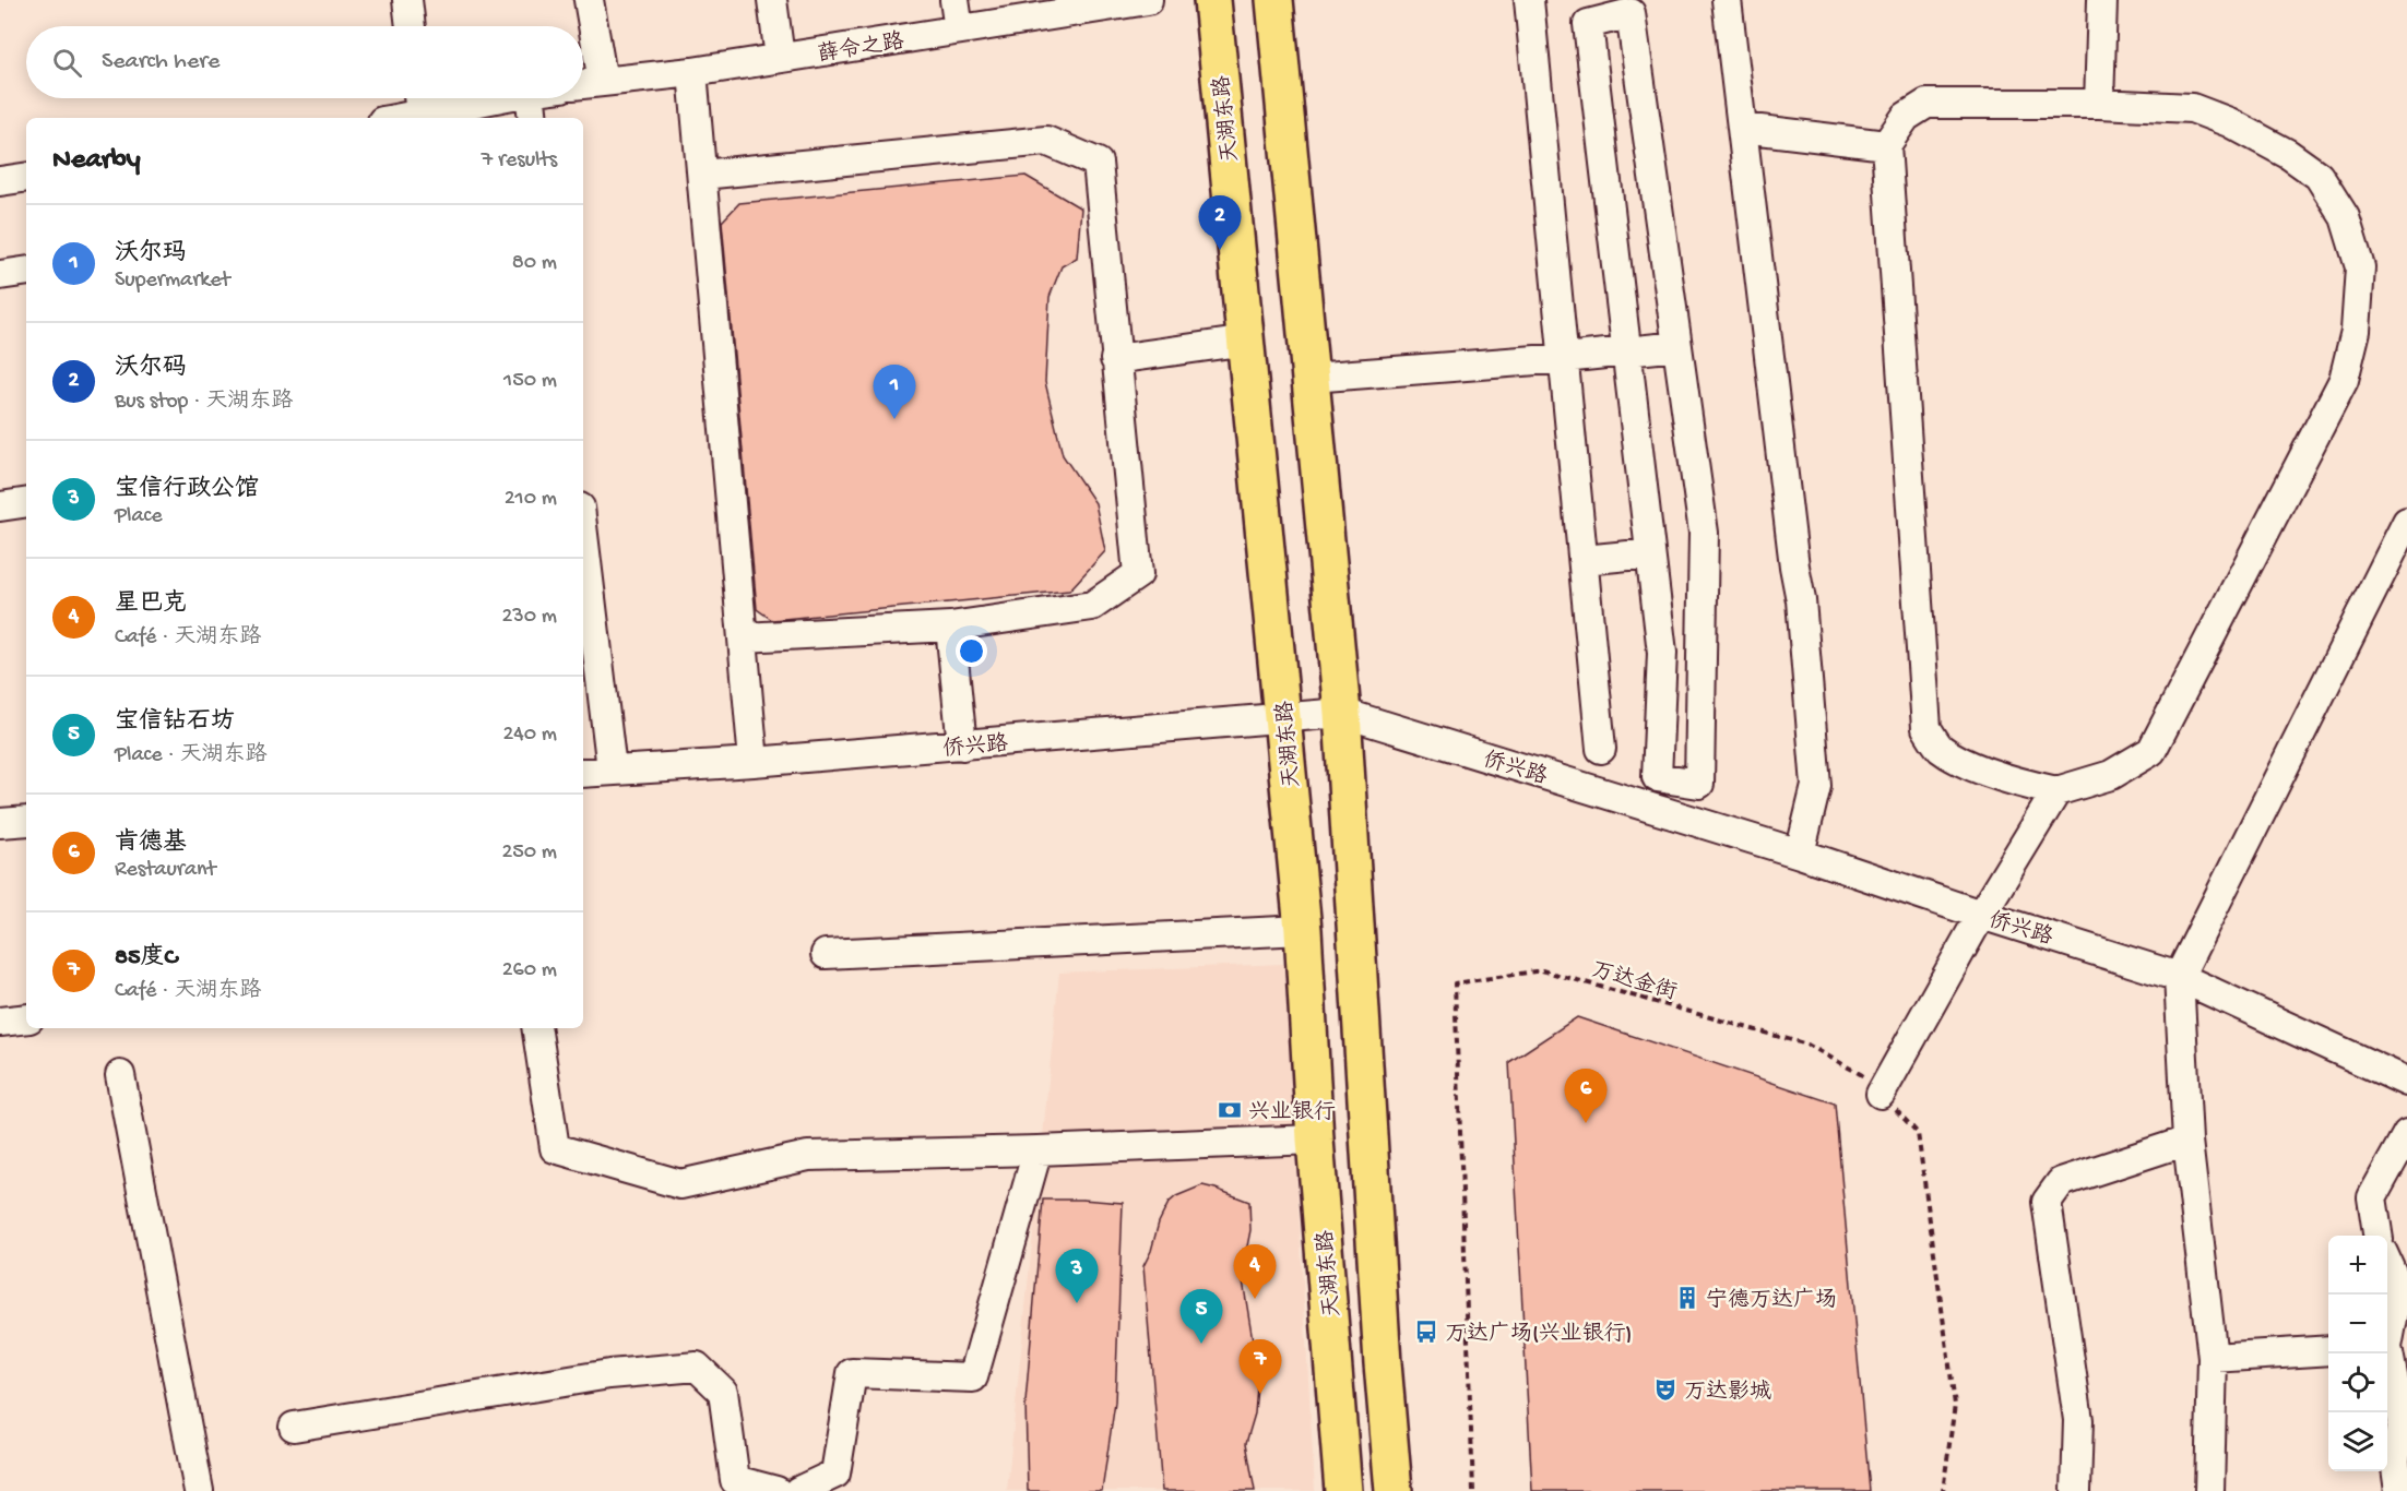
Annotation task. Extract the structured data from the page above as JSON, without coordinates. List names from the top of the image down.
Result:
{
  "streets": {
    "main road": ["天湖东路"],
    "street": ["薛令之路", "侨兴路"],
    "path": ["万达金街"]
  },
  "crossings": [
    ["天湖东路", "侨兴路"]
  ],
  "places": {
    "bank": ["兴业银行"],
    "building": ["宁德万达广场"],
    "bus stop": ["万达广场(兴业银行)"],
    "theatre": ["万达影城"]
  },
  "page": {
    "search": "Search here",
    "heading": ["Nearby", "7 results"],
    "pins": [
      "2",
      "1",
      "6",
      "4",
      "3",
      "5",
      "7"
    ],
    "list": [
      {
        "mark": "1",
        "name": "沃尔玛",
        "note": "Supermarket",
        "value": "80 m"
      },
      {
        "mark": "2",
        "name": "沃尔码",
        "note": "Bus stop · 天湖东路",
        "value": "150 m"
      },
      {
        "mark": "3",
        "name": "宝信行政公馆",
        "note": "Place",
        "value": "210 m"
      },
      {
        "mark": "4",
        "name": "星巴克",
        "note": "Café · 天湖东路",
        "value": "230 m"
      },
      {
        "mark": "5",
        "name": "宝信钻石坊",
        "note": "Place · 天湖东路",
        "value": "240 m"
      },
      {
        "mark": "6",
        "name": "肯德基",
        "note": "Restaurant",
        "value": "250 m"
      },
      {
        "mark": "7",
        "name": "85度C",
        "note": "Café · 天湖东路",
        "value": "260 m"
      }
    ],
    "map_buttons": ["+", "−"]
  }
}
